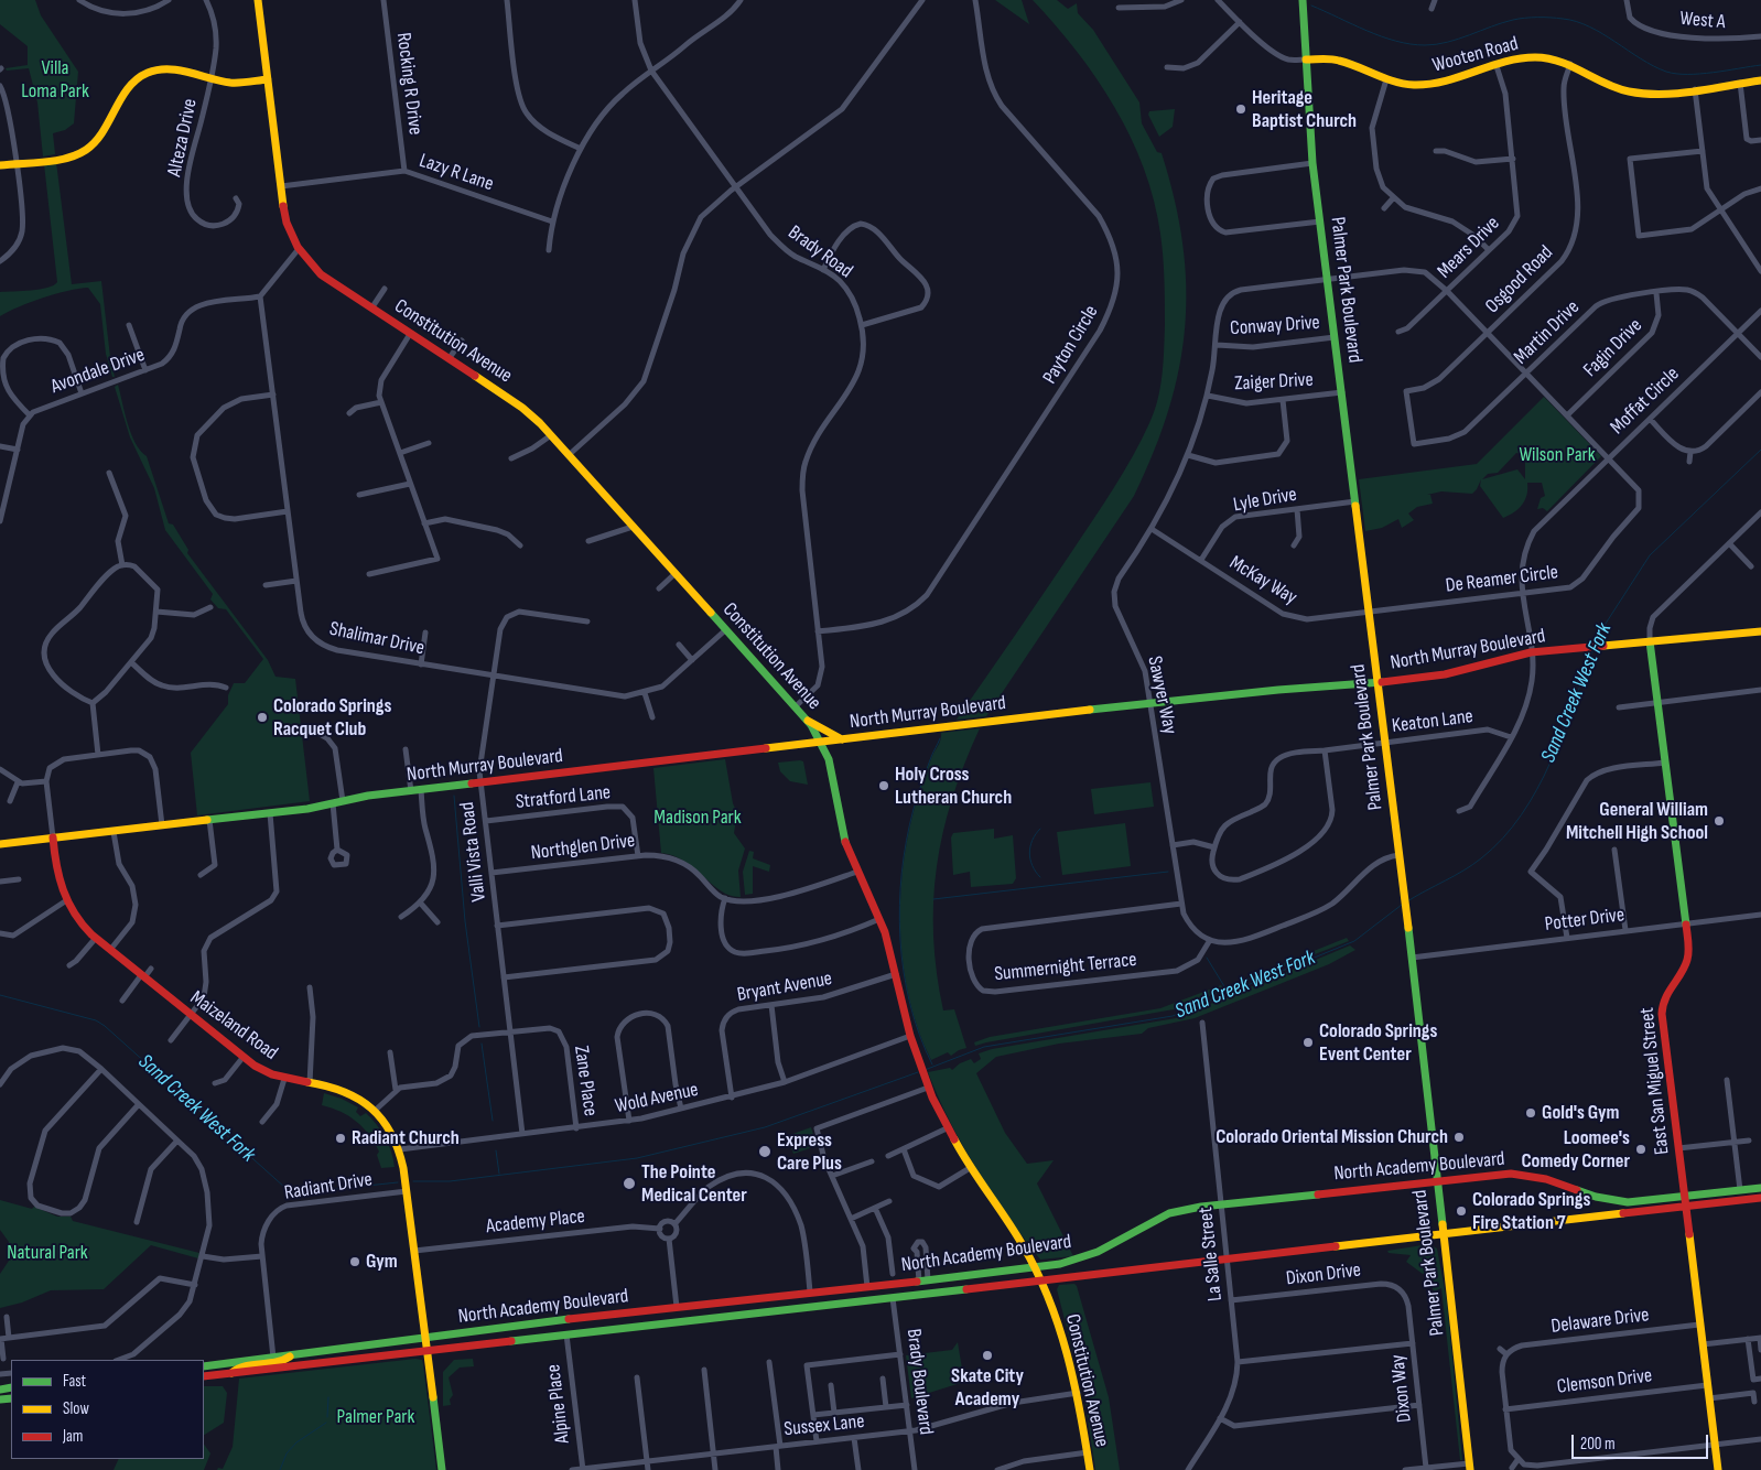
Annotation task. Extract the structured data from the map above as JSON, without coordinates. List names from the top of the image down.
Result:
{
  "streets": {
    "main road": [
      "Wooten Road",
      "Palmer Park Boulevard",
      "Constitution Avenue",
      "North Murray Boulevard",
      "Maizeland Road",
      "East San Miguel Street",
      "North Academy Boulevard"
    ],
    "street": [
      "West A",
      "Rocking R Drive",
      "Alteza Drive",
      "Lazy R Lane",
      "Mears Drive",
      "Brady Road",
      "Osgood Road",
      "Conway Drive",
      "Martin Drive",
      "Payton Circle",
      "Fagin Drive",
      "Avondale Drive",
      "Zaiger Drive",
      "Moffat Circle",
      "Lyle Drive",
      "De Reamer Circle",
      "McKay Way",
      "Shalimar Drive",
      "Sawyer Way",
      "Keaton Lane",
      "Stratford Lane",
      "Northglen Drive",
      "Valli Vista Road",
      "Potter Drive",
      "Summernight Terrace",
      "Bryant Avenue",
      "Zane Place",
      "Wold Avenue",
      "Radiant Drive",
      "Academy Place",
      "La Salle Street",
      "Dixon Drive",
      "Delaware Drive",
      "Brady Boulevard",
      "Clemson Drive",
      "Dixon Way",
      "Alpine Place",
      "Sussex Lane"
    ]
  },
  "crossings": [
    ["Wooten Road", "Mears Drive"],
    ["Wooten Road", "Osgood Road"],
    ["Wooten Road", "Palmer Park Boulevard"],
    ["Rocking R Drive", "Lazy R Lane"],
    ["Lazy R Lane", "Constitution Avenue"],
    ["Mears Drive", "Sawyer Way"],
    ["Brady Road", "Constitution Avenue"],
    ["Brady Road", "Payton Circle"],
    ["Osgood Road", "Martin Drive"],
    ["Osgood Road", "Sawyer Way"],
    ["Palmer Park Boulevard", "Conway Drive"],
    ["Palmer Park Boulevard", "Zaiger Drive"],
    ["Palmer Park Boulevard", "Lyle Drive"],
    ["Palmer Park Boulevard", "De Reamer Circle"],
    ["Palmer Park Boulevard", "McKay Way"],
    ["Palmer Park Boulevard", "North Murray Boulevard"],
    ["Palmer Park Boulevard", "Sawyer Way"],
    ["Palmer Park Boulevard", "Keaton Lane"],
    ["Palmer Park Boulevard", "Potter Drive"],
    ["Palmer Park Boulevard", "North Academy Boulevard"],
    ["Conway Drive", "Sawyer Way"],
    ["Martin Drive", "Fagin Drive"],
    ["Martin Drive", "Moffat Circle"],
    ["Martin Drive", "Sawyer Way"],
    ["Constitution Avenue", "Shalimar Drive"],
    ["Constitution Avenue", "North Murray Boulevard"],
    ["Constitution Avenue", "Bryant Avenue"],
    ["Constitution Avenue", "Wold Avenue"],
    ["Constitution Avenue", "North Academy Boulevard"],
    ["Constitution Avenue", "Sussex Lane"],
    ["Fagin Drive", "Sawyer Way"],
    ["Avondale Drive", "Shalimar Drive"],
    ["Zaiger Drive", "Sawyer Way"],
    ["Moffat Circle", "De Reamer Circle"],
    ["Moffat Circle", "North Murray Boulevard"],
    ["Moffat Circle", "Sawyer Way"],
    ["Moffat Circle", "Keaton Lane"],
    ["Lyle Drive", "McKay Way"],
    ["De Reamer Circle", "McKay Way"],
    ["McKay Way", "Sawyer Way"],
    ["Shalimar Drive", "Valli Vista Road"],
    ["North Murray Boulevard", "Sawyer Way"],
    ["North Murray Boulevard", "Valli Vista Road"],
    ["North Murray Boulevard", "Maizeland Road"],
    ["North Murray Boulevard", "East San Miguel Street"],
    ["Sawyer Way", "Summernight Terrace"],
    ["Stratford Lane", "Northglen Drive"],
    ["Stratford Lane", "Valli Vista Road"],
    ["Northglen Drive", "Valli Vista Road"],
    ["Valli Vista Road", "Zane Place"],
    ["Valli Vista Road", "Wold Avenue"],
    ["Potter Drive", "East San Miguel Street"],
    ["Bryant Avenue", "Wold Avenue"],
    ["Maizeland Road", "Wold Avenue"],
    ["Maizeland Road", "North Academy Boulevard"],
    ["Maizeland Road", "Radiant Drive"],
    ["Maizeland Road", "Academy Place"],
    ["Zane Place", "Wold Avenue"],
    ["East San Miguel Street", "North Academy Boulevard"],
    ["East San Miguel Street", "Delaware Drive"],
    ["East San Miguel Street", "Clemson Drive"],
    ["North Academy Boulevard", "Radiant Drive"],
    ["North Academy Boulevard", "La Salle Street"],
    ["North Academy Boulevard", "Brady Boulevard"],
    ["North Academy Boulevard", "Alpine Place"],
    ["La Salle Street", "Dixon Drive"],
    ["Dixon Drive", "Dixon Way"],
    ["Brady Boulevard", "Sussex Lane"],
    ["Alpine Place", "Sussex Lane"]
  ],
  "water": ["Sand Creek West Fork"],
  "parks": [
    "Villa Loma Park",
    "Wilson Park",
    "Madison Park",
    "Natural Park",
    "Palmer Park"
  ],
  "places": [
    "Heritage Baptist Church",
    "Colorado Springs Racquet Club",
    "Holy Cross Lutheran Church",
    "General William Mitchell High School",
    "Colorado Springs Event Center",
    "Gold's Gym",
    "Colorado Oriental Mission Church",
    "Radiant Church",
    "Loomee's Comedy Corner",
    "Express Care Plus",
    "The Pointe Medical Center",
    "Colorado Springs Fire Station 7",
    "Gym",
    "Skate City Academy"
  ],
  "legend": ["Fast", "Slow", "Jam"],
  "scale_bar": "200 m"
}
